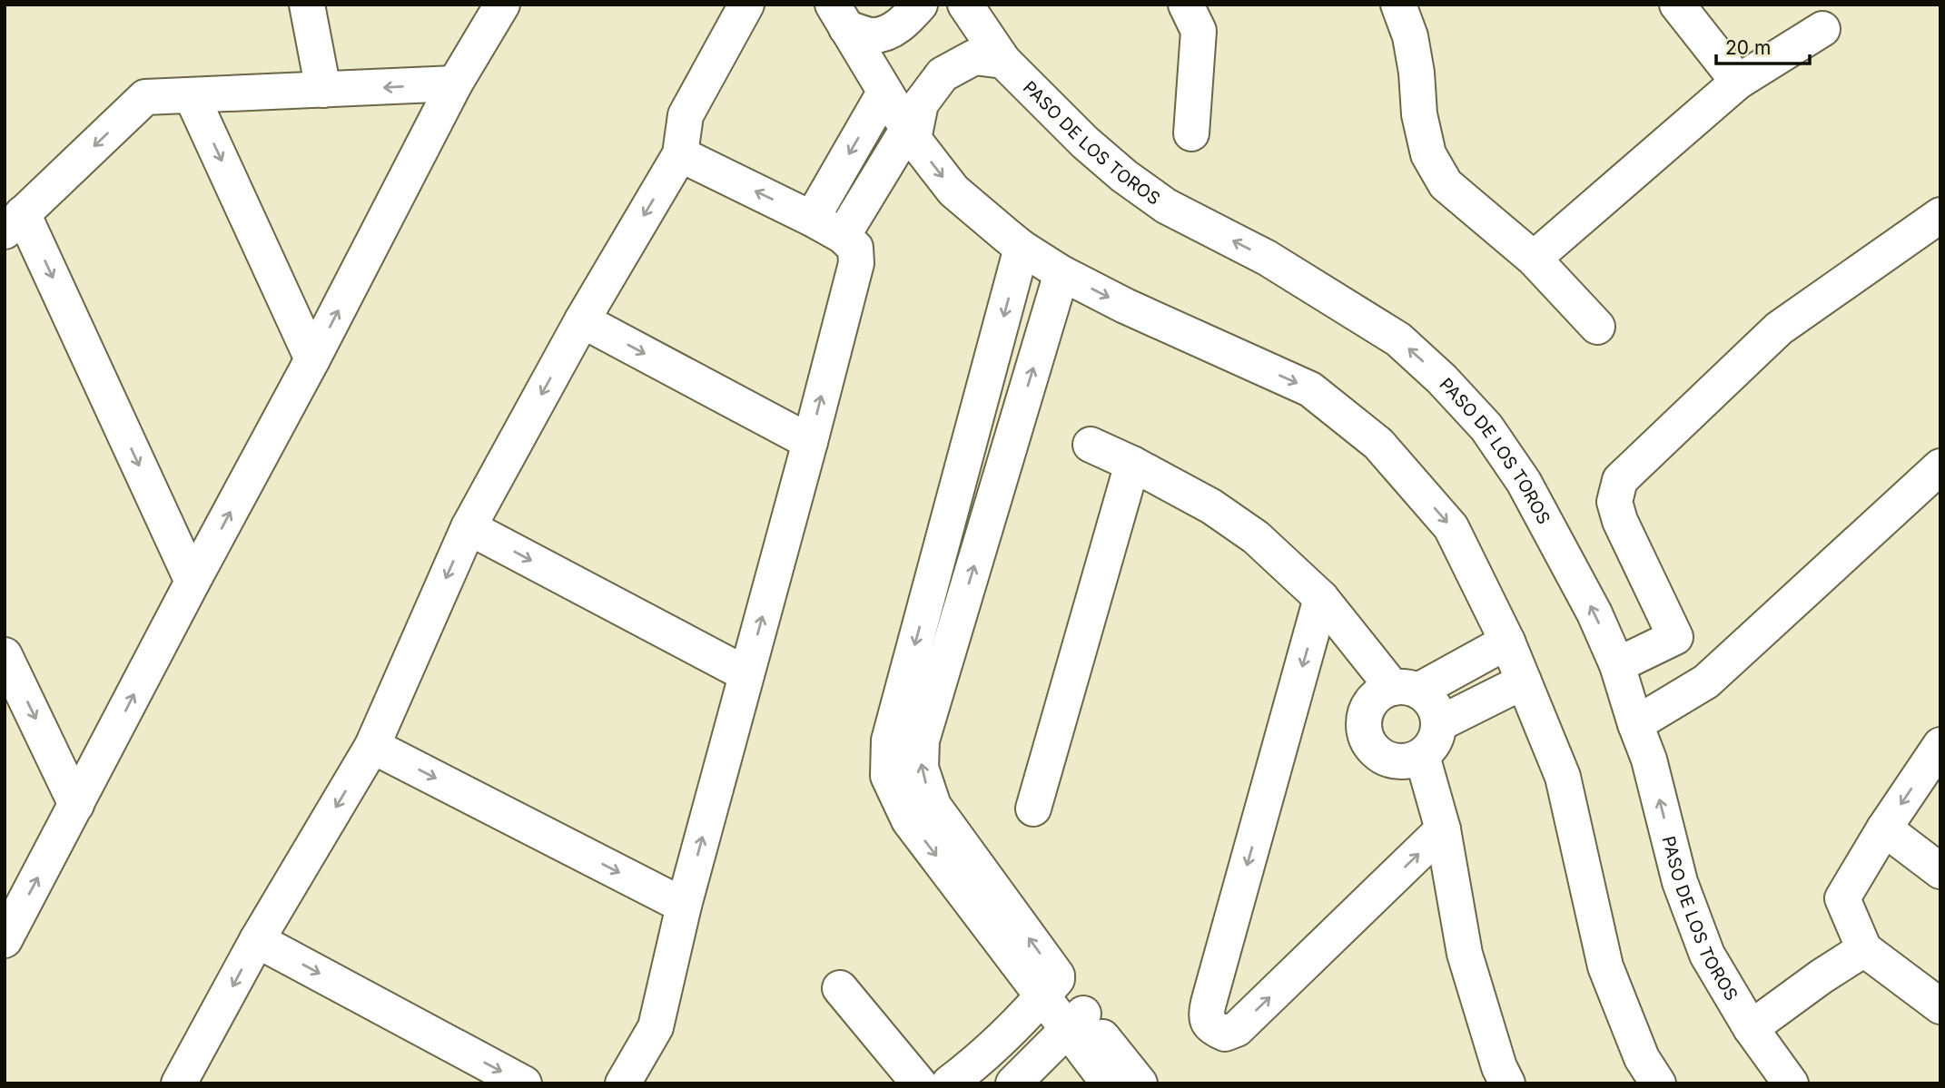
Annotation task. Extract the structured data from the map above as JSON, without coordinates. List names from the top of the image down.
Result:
{
  "streets": {
    "street": ["PASO DE LOS TOROS"]
  },
  "scale_bar": "20 m"
}
